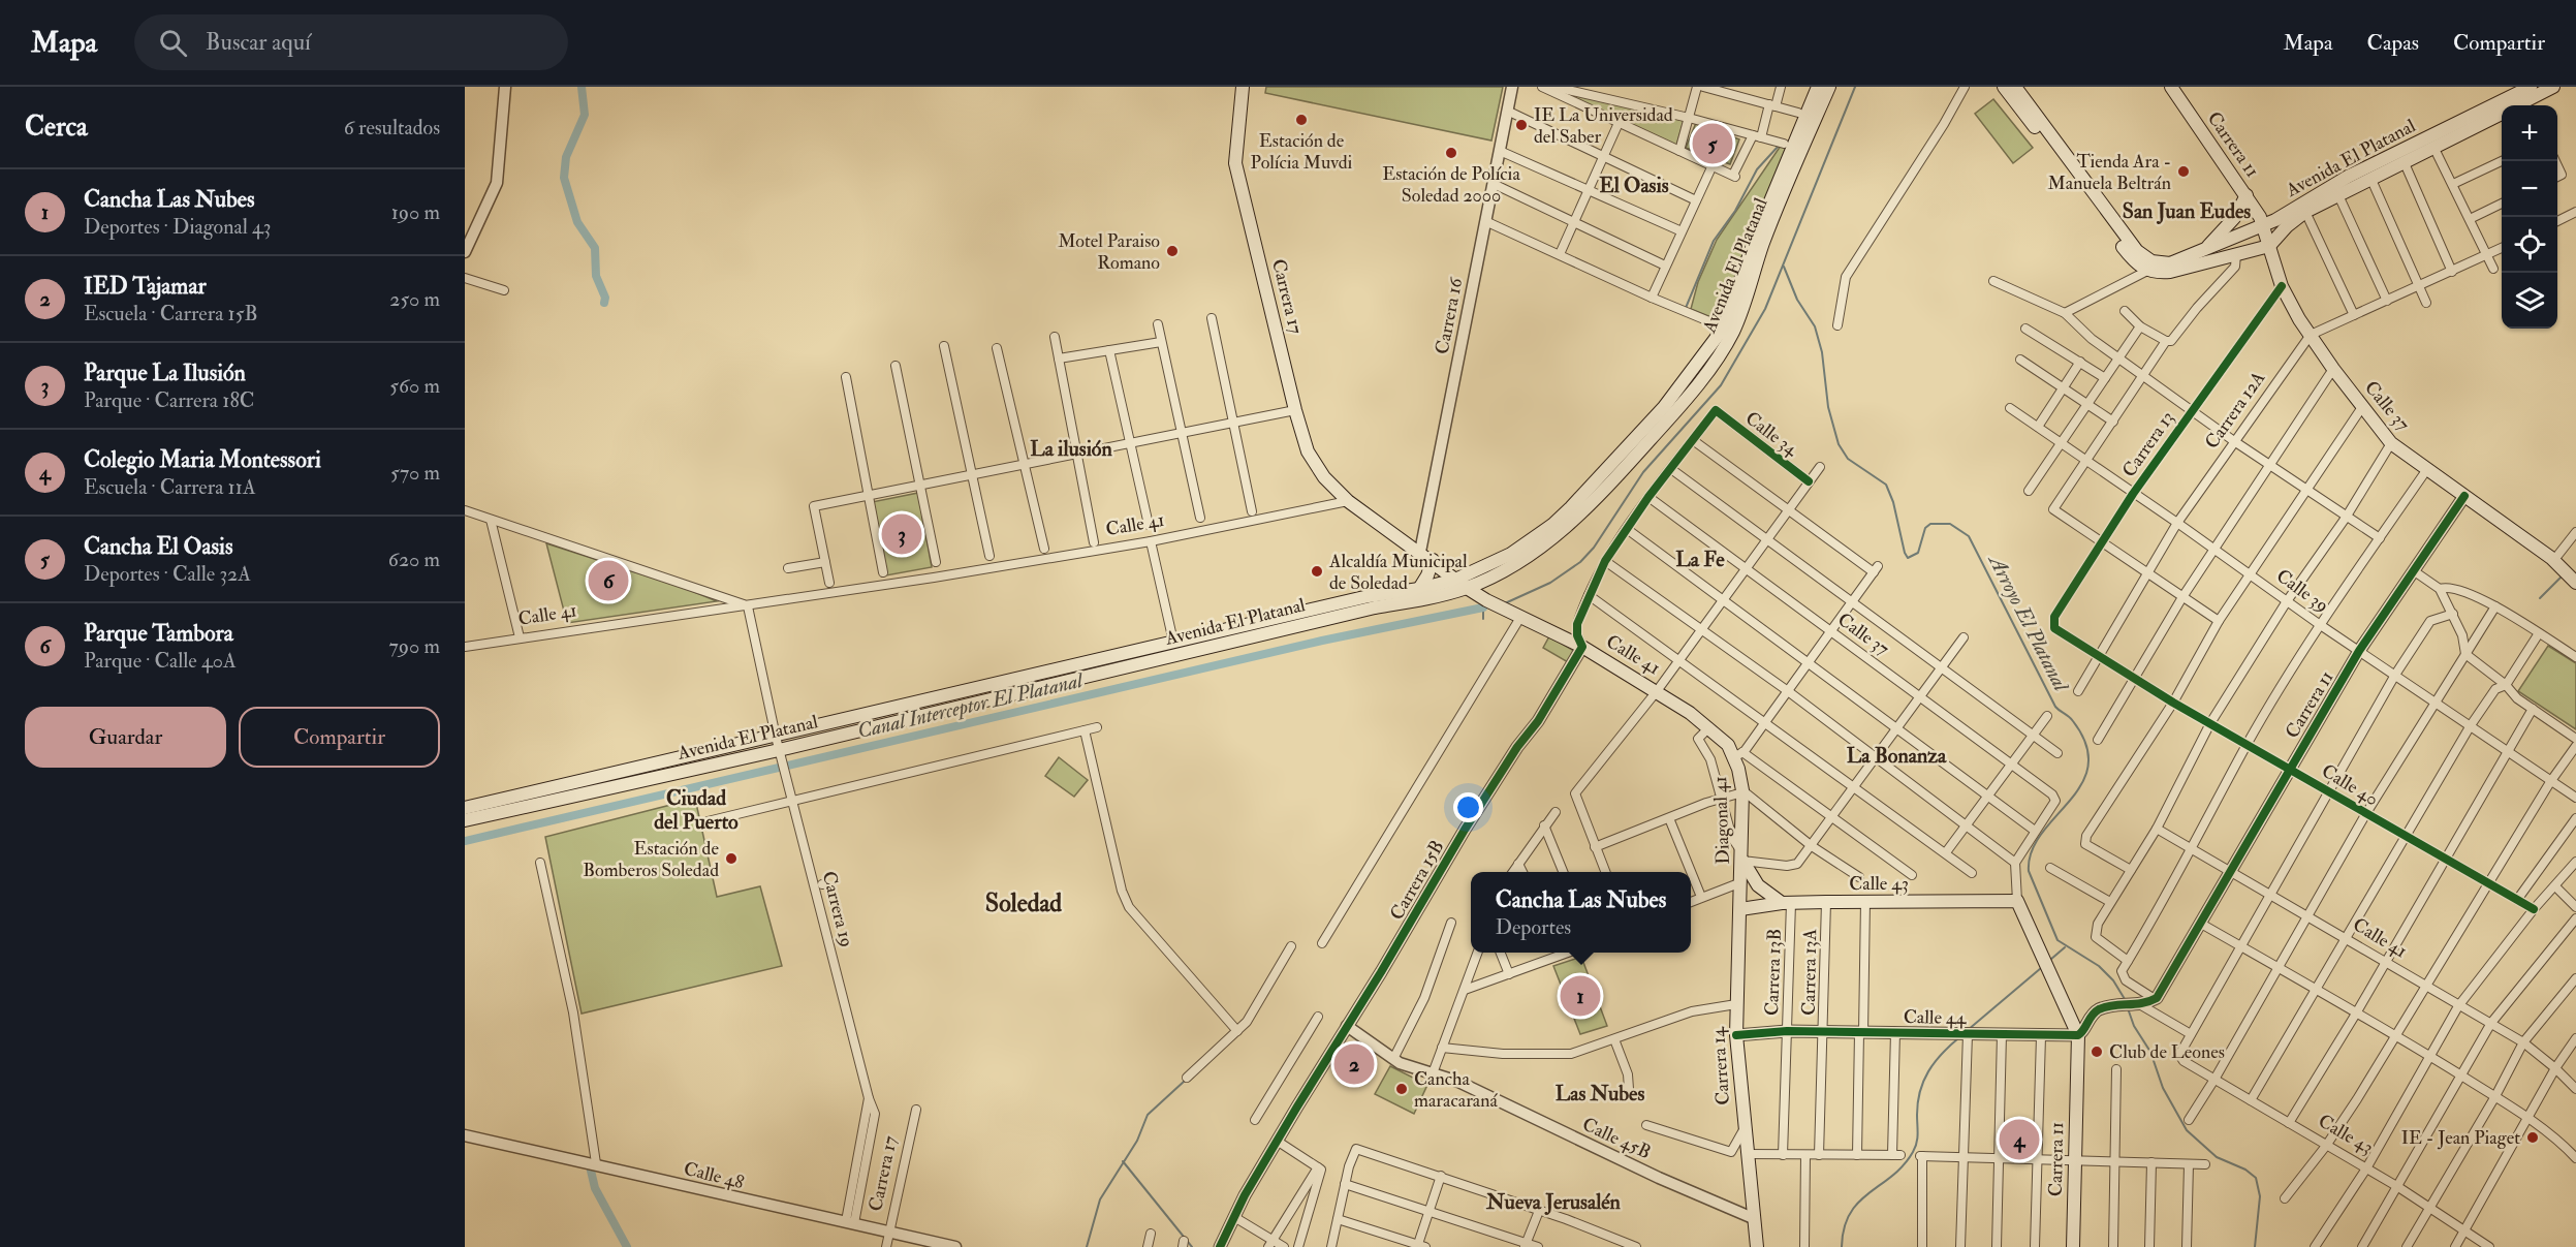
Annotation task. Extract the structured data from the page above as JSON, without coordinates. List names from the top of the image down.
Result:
{
  "streets": {
    "main road": [
      "Carrera 11",
      "Avenida El Platanal",
      "Carrera 17",
      "Calle 37",
      "Calle 41",
      "Diagonal 41",
      "Calle 43",
      "Carrera 14"
    ],
    "street": [
      "Carrera 16",
      "Carrera 12A",
      "Calle 34",
      "Carrera 13",
      "Calle 39",
      "Calle 40",
      "Carrera 15B",
      "Carrera 19",
      "Carrera 13B",
      "Carrera 13A",
      "Calle 44",
      "Calle 45B",
      "Calle 48"
    ]
  },
  "crossings": [
    ["Carrera 11", "Avenida El Platanal"],
    ["Carrera 11", "Calle 37"],
    ["Carrera 11", "Calle 41"],
    ["Carrera 11", "Calle 39"],
    ["Carrera 11", "Calle 40"],
    ["Carrera 11", "Calle 44"],
    ["Avenida El Platanal", "Calle 37"],
    ["Avenida El Platanal", "Calle 41"],
    ["Avenida El Platanal", "Carrera 19"],
    ["Carrera 17", "Calle 41"],
    ["Carrera 17", "Calle 48"],
    ["Carrera 16", "Calle 41"],
    ["Calle 37", "Carrera 12A"],
    ["Calle 37", "Carrera 13"],
    ["Carrera 12A", "Calle 39"],
    ["Carrera 12A", "Calle 40"],
    ["Carrera 13", "Calle 39"],
    ["Carrera 13", "Calle 40"],
    ["Calle 41", "Diagonal 41"],
    ["Calle 41", "Carrera 15B"],
    ["Calle 41", "Carrera 19"],
    ["Diagonal 41", "Carrera 14"],
    ["Carrera 15B", "Calle 45B"],
    ["Calle 43", "Carrera 13B"],
    ["Calle 43", "Carrera 13A"],
    ["Calle 43", "Carrera 14"],
    ["Carrera 19", "Calle 48"],
    ["Carrera 13B", "Calle 44"],
    ["Carrera 13A", "Calle 44"],
    ["Calle 44", "Carrera 14"],
    ["Carrera 14", "Calle 45B"]
  ],
  "districts": [
    "El Oasis",
    "San Juan Eudes",
    "La ilusión",
    "La Fe",
    "La Bonanza",
    "Ciudad del Puerto",
    "Soledad",
    "Las Nubes",
    "Nueva Jerusalén"
  ],
  "water": ["Arroyo El Platanal", "Canal Interceptor El Platanal"],
  "places": [
    "Estación de Polícia Muvdi",
    "IE La Universidad del Saber",
    "Estación de Polícia Soledad 2000",
    "Tienda Ara - Manuela Beltrán",
    "Motel Paraiso Romano",
    "Alcaldía Municipal de Soledad",
    "Estación de Bomberos Soledad",
    "Club de Leones",
    "Cancha maracaraná",
    "IE - Jean Piaget"
  ],
  "page": {
    "header": "Mapa",
    "search": "Buscar aquí",
    "nav": ["Mapa", "Capas", "Compartir"],
    "heading": ["Cerca", "6 resultados"],
    "map_buttons": ["+", "−"],
    "pins": [
      "5",
      "3",
      "6",
      "1",
      "2",
      "4"
    ],
    "list": [
      {
        "mark": "1",
        "name": "Cancha Las Nubes",
        "note": "Deportes · Diagonal 43",
        "value": "190 m"
      },
      {
        "mark": "2",
        "name": "IED Tajamar",
        "note": "Escuela · Carrera 15B",
        "value": "250 m"
      },
      {
        "mark": "3",
        "name": "Parque La Ilusión",
        "note": "Parque · Carrera 18C",
        "value": "560 m"
      },
      {
        "mark": "4",
        "name": "Colegio Maria Montessori",
        "note": "Escuela · Carrera 11A",
        "value": "570 m"
      },
      {
        "mark": "5",
        "name": "Cancha El Oasis",
        "note": "Deportes · Calle 32A",
        "value": "620 m"
      },
      {
        "mark": "6",
        "name": "Parque Tambora",
        "note": "Parque · Calle 40A",
        "value": "790 m"
      }
    ],
    "buttons": ["Guardar", "Compartir"],
    "popup": ["Cancha Las Nubes", "Deportes"]
  }
}
